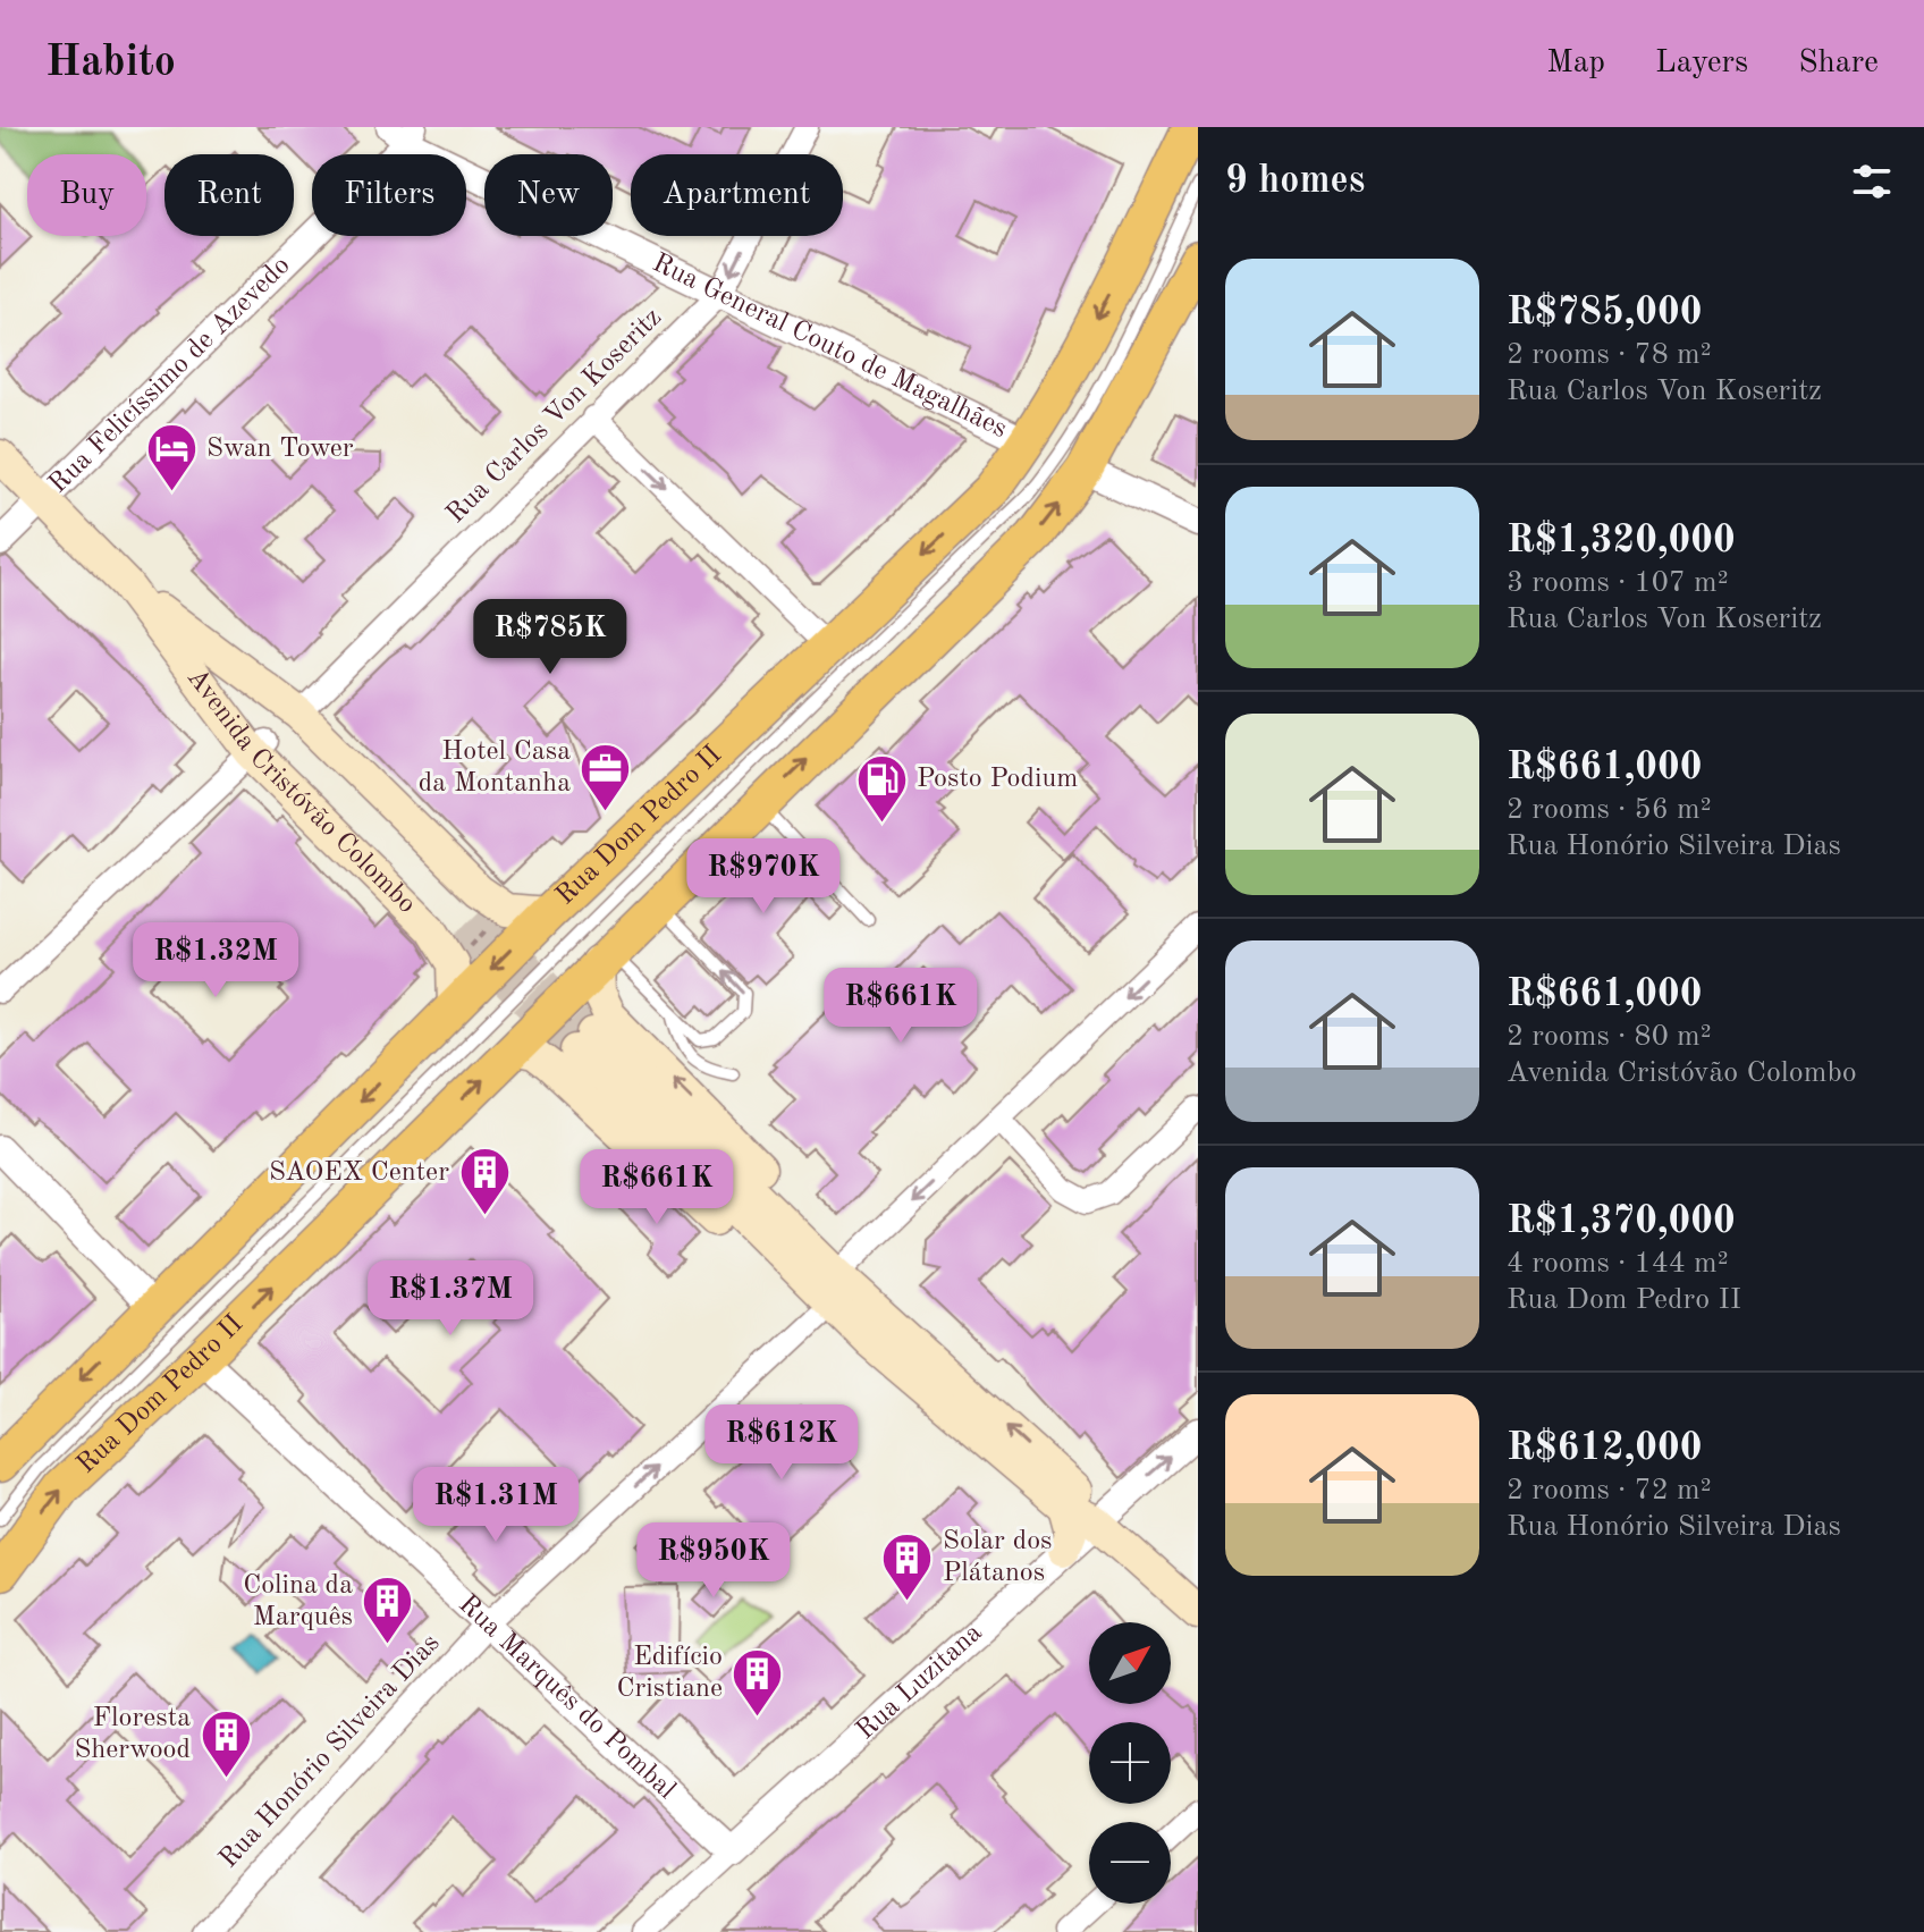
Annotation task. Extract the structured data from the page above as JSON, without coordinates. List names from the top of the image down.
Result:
{
  "streets": {
    "main road": ["Avenida Cristóvão Colombo", "Rua Dom Pedro II"],
    "street": [
      "Rua General Couto de Magalhães",
      "Rua Felicíssimo de Azevedo",
      "Rua Carlos Von Koseritz",
      "Rua Luzitana",
      "Rua Marquês do Pombal",
      "Rua Honório Silveira Dias"
    ]
  },
  "crossings": [
    ["Rua General Couto de Magalhães", "Rua Felicíssimo de Azevedo"],
    ["Rua General Couto de Magalhães", "Rua Carlos Von Koseritz"],
    ["Rua General Couto de Magalhães", "Rua Dom Pedro II"],
    ["Rua Felicíssimo de Azevedo", "Avenida Cristóvão Colombo"],
    ["Rua Carlos Von Koseritz", "Avenida Cristóvão Colombo"],
    ["Rua Dom Pedro II", "Rua Marquês do Pombal"],
    ["Rua Luzitana", "Rua Marquês do Pombal"],
    ["Rua Marquês do Pombal", "Rua Honório Silveira Dias"]
  ],
  "places": {
    "hotel": ["Swan Tower"],
    "office": ["Hotel Casa da Montanha"],
    "fuel station": ["Posto Podium"],
    "building": [
      "SAOEX Center",
      "Solar dos Plátanos",
      "Colina da Marquês",
      "Edifício Cristiane",
      "Floresta Sherwood"
    ]
  },
  "north": "top right",
  "page": {
    "header": "Habito",
    "nav": ["Map", "Layers", "Share"],
    "heading": "9 homes",
    "chip": [
      "Buy",
      "Rent",
      "Filters",
      "New",
      "Apartment"
    ],
    "list": [
      {
        "name": "R$785,000",
        "note": "2 rooms · 78 m² · Rua Carlos Von Koseritz"
      },
      {
        "name": "R$1,320,000",
        "note": "3 rooms · 107 m² · Rua Carlos Von Koseritz"
      },
      {
        "name": "R$661,000",
        "note": "2 rooms · 56 m² · Rua Honório Silveira Dias"
      },
      {
        "name": "R$661,000",
        "note": "2 rooms · 80 m² · Avenida Cristóvão Colombo"
      },
      {
        "name": "R$1,370,000",
        "note": "4 rooms · 144 m² · Rua Dom Pedro II"
      },
      {
        "name": "R$612,000",
        "note": "2 rooms · 72 m² · Rua Honório Silveira Dias"
      }
    ],
    "price": [
      "R$785K",
      "R$970K",
      "R$1.32M",
      "R$661K",
      "R$661K",
      "R$1.37M",
      "R$612K",
      "R$1.31M",
      "R$950K"
    ],
    "map_buttons": ["+", "−"]
  }
}
